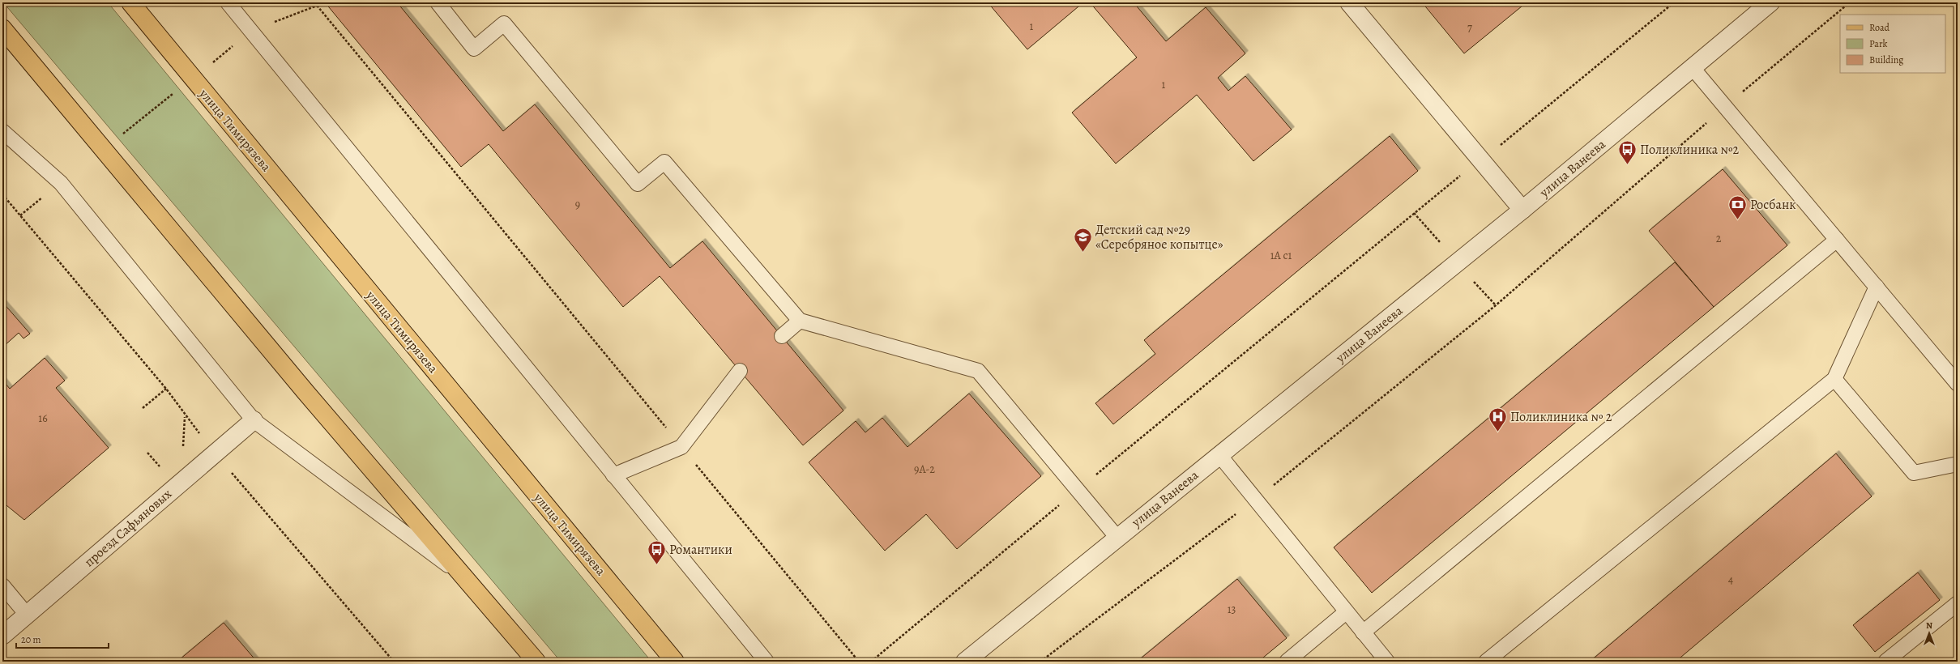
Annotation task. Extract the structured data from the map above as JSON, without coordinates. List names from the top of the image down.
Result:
{
  "streets": {
    "main road": ["улица Тимирязева"],
    "street": ["улица Ванеева", "проезд Сафьяновых"]
  },
  "places": {
    "bus stop": ["Поликлиника №2", "Романтики"],
    "bank": ["Росбанк"],
    "school or university": ["Детский сад №29 «Серебряное копытце»"],
    "hospital": ["Поликлиника № 2"]
  },
  "house_numbers": [
    "1",
    "7",
    "1",
    "9",
    "2",
    "1А с1",
    "16",
    "9А-2",
    "4",
    "13"
  ],
  "legend": ["Road", "Park", "Building"],
  "scale_bar": "20 m",
  "north": "top"
}
